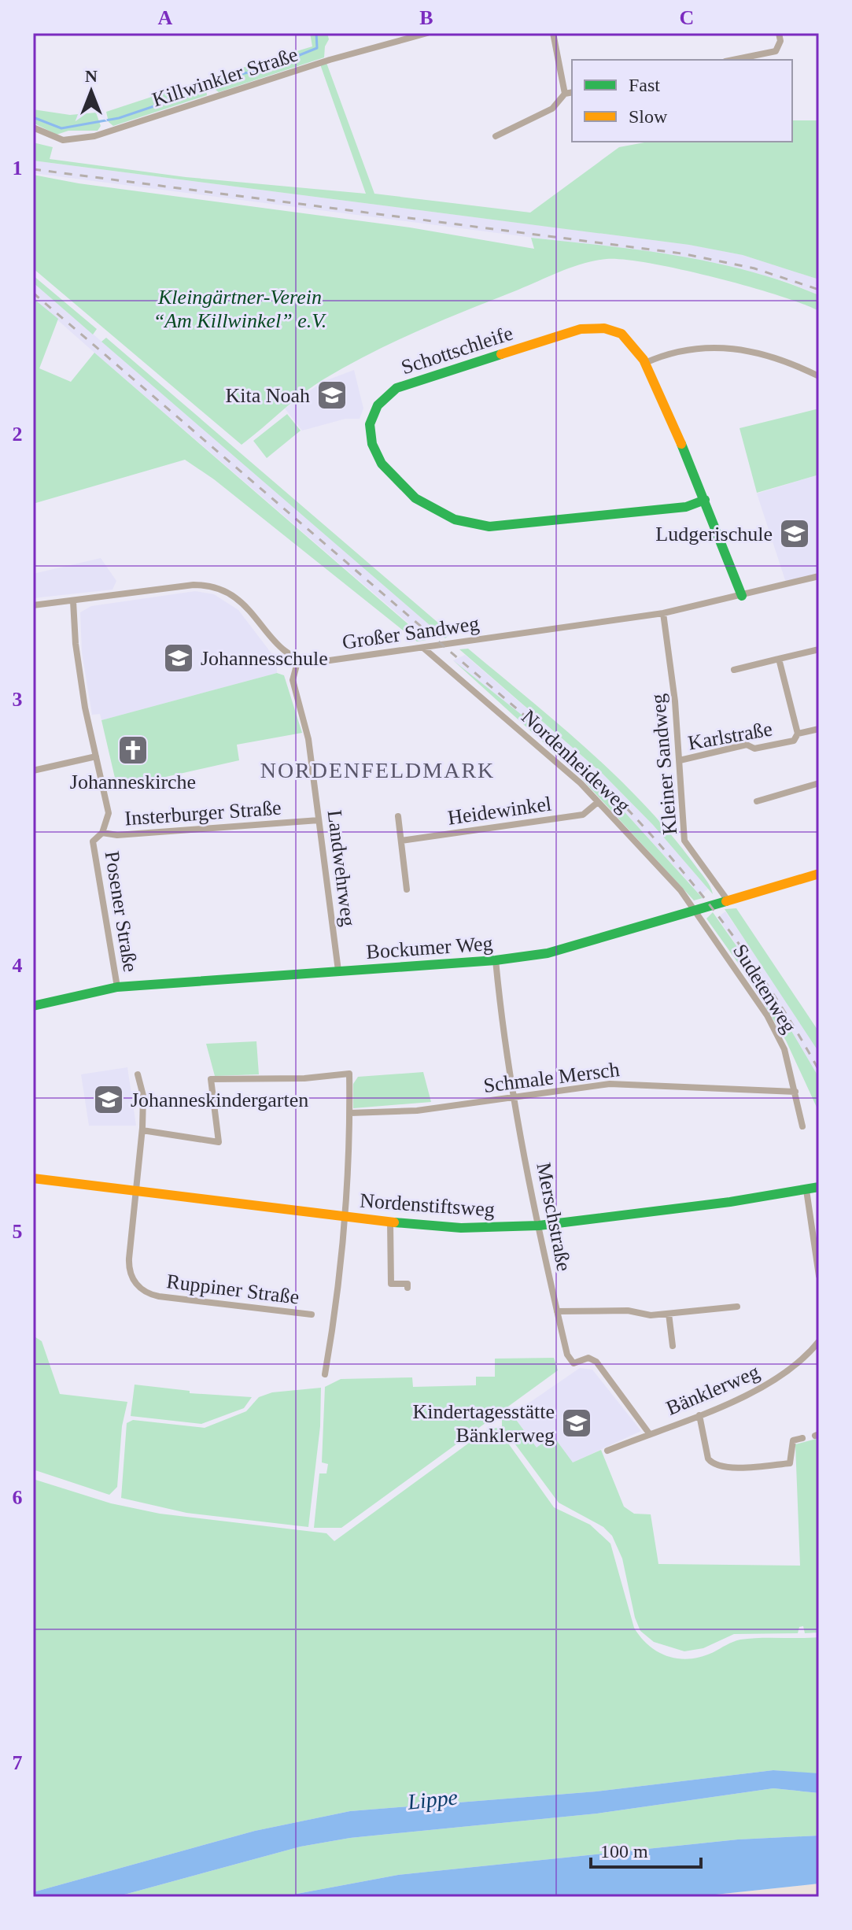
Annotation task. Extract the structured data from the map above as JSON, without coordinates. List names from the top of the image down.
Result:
{
  "streets": {
    "street": [
      "Killwinkler Straße",
      "Schottschleife",
      "Großer Sandweg",
      "Karlstraße",
      "Nordenheideweg",
      "Kleiner Sandweg",
      "Heidewinkel",
      "Insterburger Straße",
      "Landwehrweg",
      "Posener Straße",
      "Bockumer Weg",
      "Sudetenweg",
      "Schmale Mersch",
      "Nordenstiftsweg",
      "Merschstraße",
      "Ruppiner Straße",
      "Bänklerweg"
    ]
  },
  "crossings": [
    ["Schottschleife", "Großer Sandweg"],
    ["Großer Sandweg", "Nordenheideweg"],
    ["Großer Sandweg", "Kleiner Sandweg"],
    ["Großer Sandweg", "Landwehrweg"],
    ["Karlstraße", "Kleiner Sandweg"],
    ["Nordenheideweg", "Heidewinkel"],
    ["Nordenheideweg", "Bockumer Weg"],
    ["Nordenheideweg", "Sudetenweg"],
    ["Kleiner Sandweg", "Bockumer Weg"],
    ["Insterburger Straße", "Landwehrweg"],
    ["Insterburger Straße", "Posener Straße"],
    ["Landwehrweg", "Bockumer Weg"],
    ["Posener Straße", "Bockumer Weg"],
    ["Bockumer Weg", "Sudetenweg"],
    ["Bockumer Weg", "Merschstraße"],
    ["Sudetenweg", "Schmale Mersch"],
    ["Schmale Mersch", "Merschstraße"],
    ["Nordenstiftsweg", "Merschstraße"],
    ["Nordenstiftsweg", "Ruppiner Straße"],
    ["Merschstraße", "Bänklerweg"]
  ],
  "districts": ["NORDENFELDMARK"],
  "water": ["Lippe"],
  "parks": ["Kleingärtner-Verein “Am Killwinkel” e.V."],
  "places": {
    "school or university": [
      "Kita Noah",
      "Ludgerischule",
      "Johannesschule",
      "Johanneskindergarten",
      "Kindertagesstätte Bänklerweg"
    ],
    "church": ["Johanneskirche"]
  },
  "legend": ["Fast", "Slow"],
  "scale_bar": "100 m",
  "north": "top",
  "grid": {
    "columns": ["A", "B", "C"],
    "rows": [
      "1",
      "2",
      "3",
      "4",
      "5",
      "6",
      "7"
    ]
  }
}
